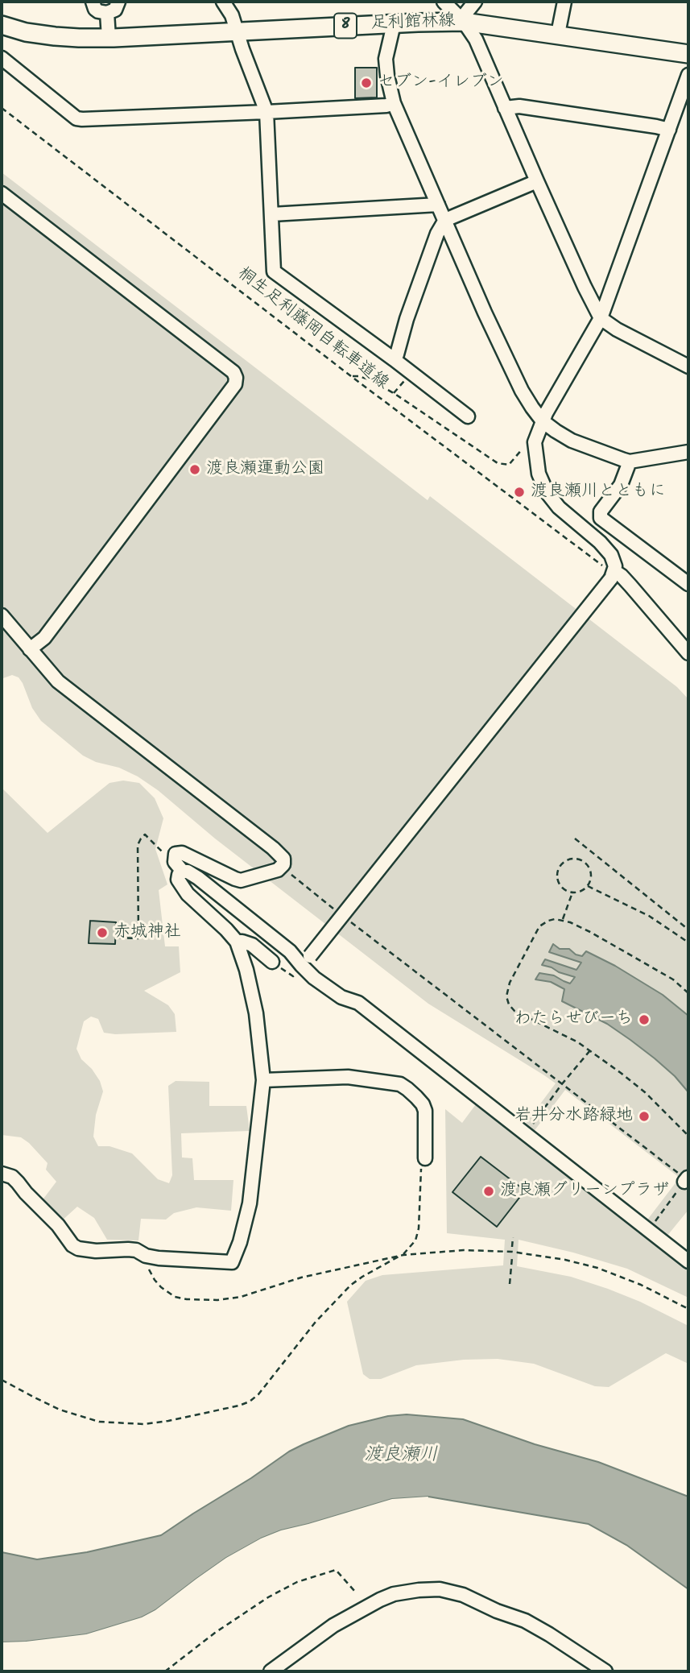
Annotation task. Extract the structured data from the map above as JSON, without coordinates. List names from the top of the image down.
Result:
{
  "streets": {
    "main road": ["足利館林線", "8"],
    "path": ["桐生足利藤岡自転車道線"]
  },
  "water": ["渡良瀬川"],
  "places": [
    "セブン-イレブン",
    "渡良瀬運動公園",
    "渡良瀬川とともに",
    "赤城神社",
    "わたらせびーち",
    "岩井分水路緑地",
    "渡良瀬グリーンプラザ"
  ]
}
